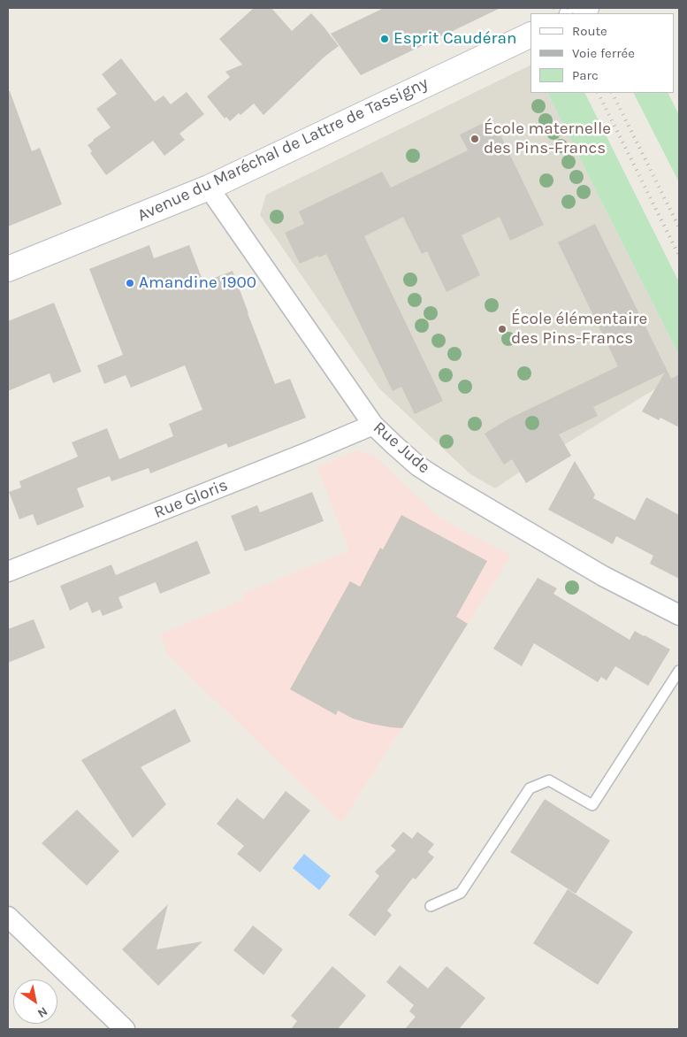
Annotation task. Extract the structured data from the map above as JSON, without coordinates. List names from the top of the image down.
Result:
{
  "streets": {
    "main road": ["Avenue du Maréchal de Lattre de Tassigny"],
    "street": ["Rue Jude", "Rue Gloris"]
  },
  "crossings": [
    ["Avenue du Maréchal de Lattre de Tassigny", "Rue Jude"],
    ["Rue Jude", "Rue Gloris"]
  ],
  "places": [
    "Esprit Caudéran",
    "École maternelle des Pins-Francs",
    "Amandine 1900",
    "École élémentaire des Pins-Francs"
  ],
  "legend": ["Route", "Voie ferrée", "Parc"],
  "north": "bottom right"
}
